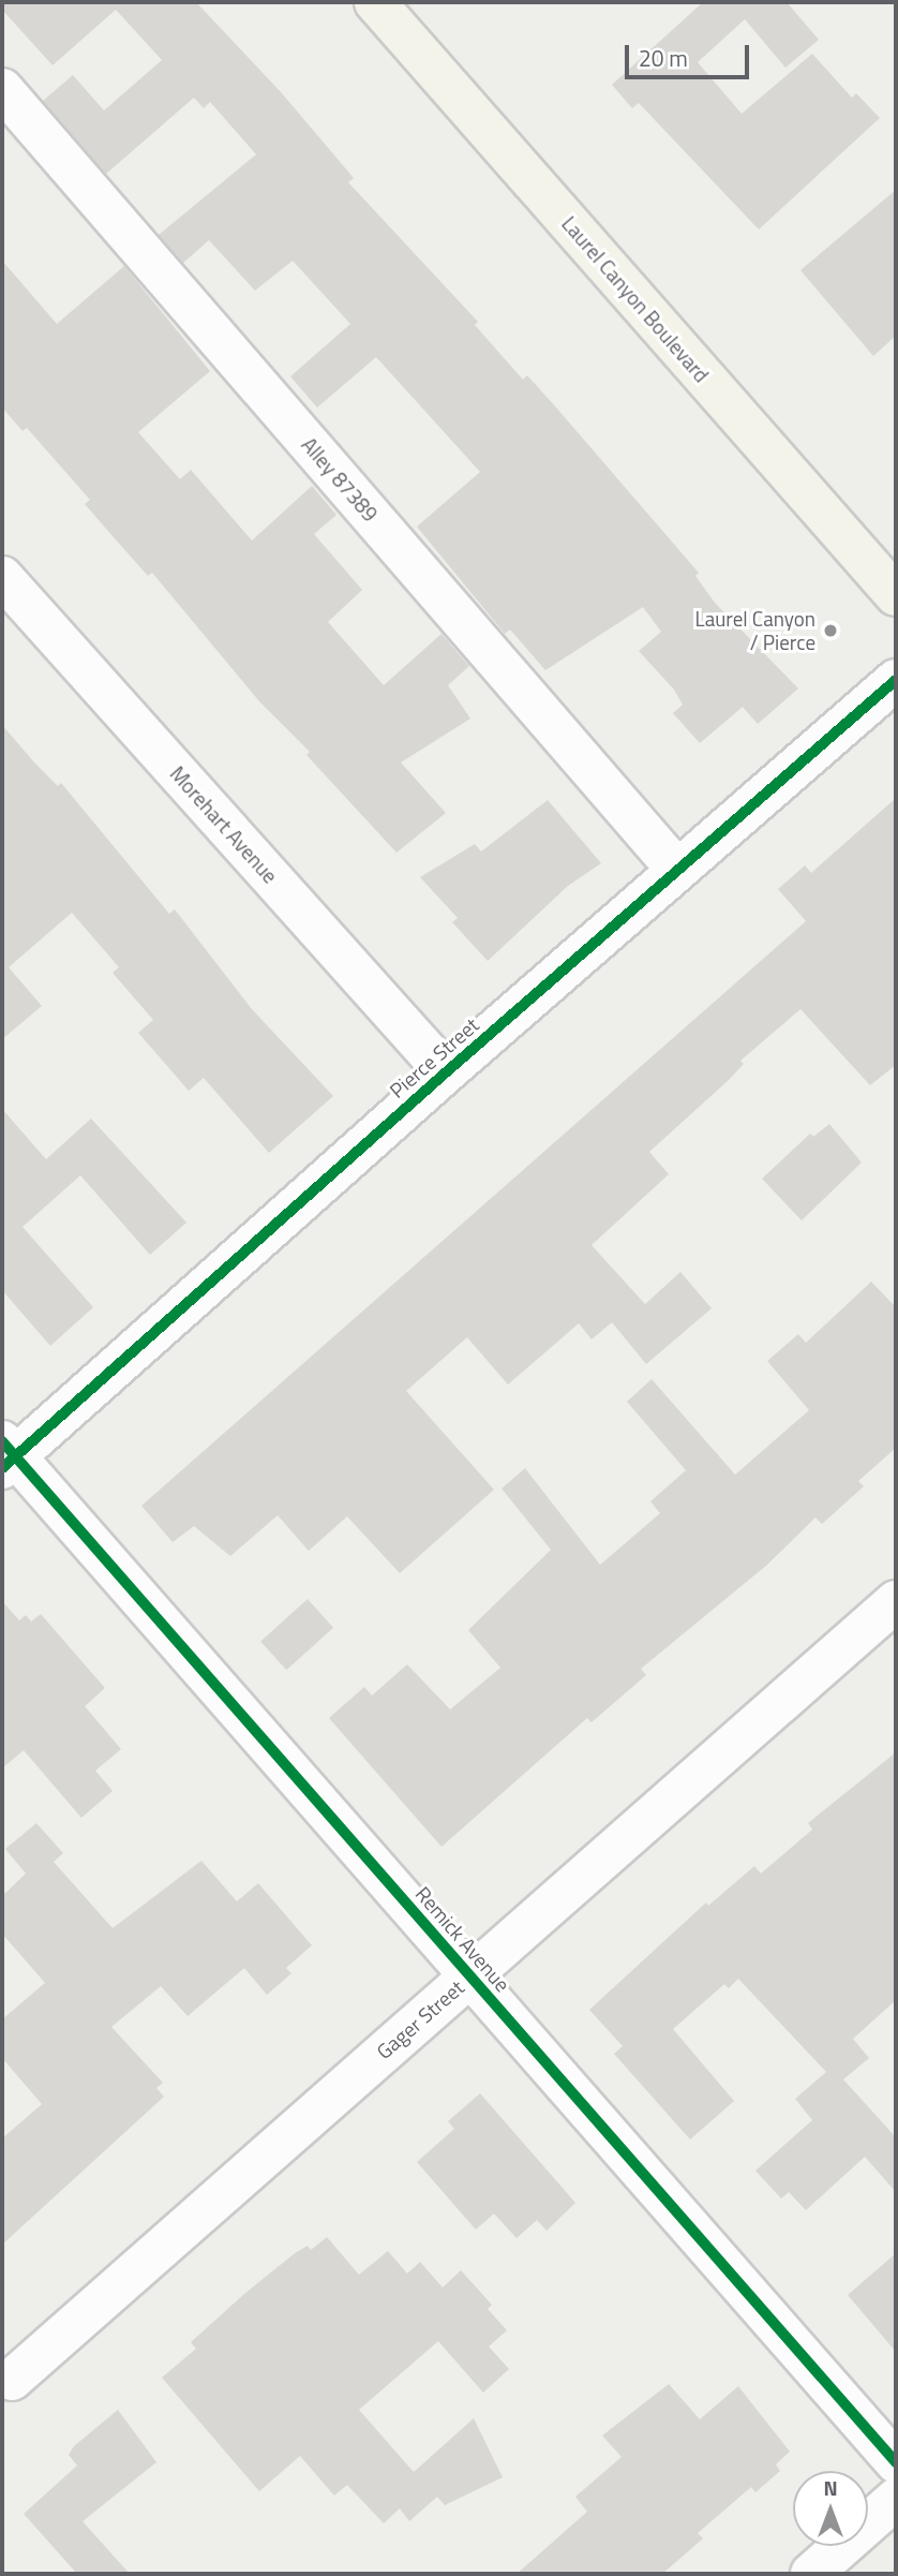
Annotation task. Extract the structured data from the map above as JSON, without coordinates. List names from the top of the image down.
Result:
{
  "streets": {
    "main road": ["Laurel Canyon Boulevard"],
    "street": [
      "Alley 87389",
      "Morehart Avenue",
      "Pierce Street",
      "Remick Avenue",
      "Gager Street"
    ]
  },
  "crossings": [
    ["Alley 87389", "Pierce Street"],
    ["Morehart Avenue", "Pierce Street"],
    ["Pierce Street", "Remick Avenue"],
    ["Remick Avenue", "Gager Street"]
  ],
  "places": ["Laurel Canyon / Pierce"],
  "scale_bar": "20 m",
  "north": "top"
}
